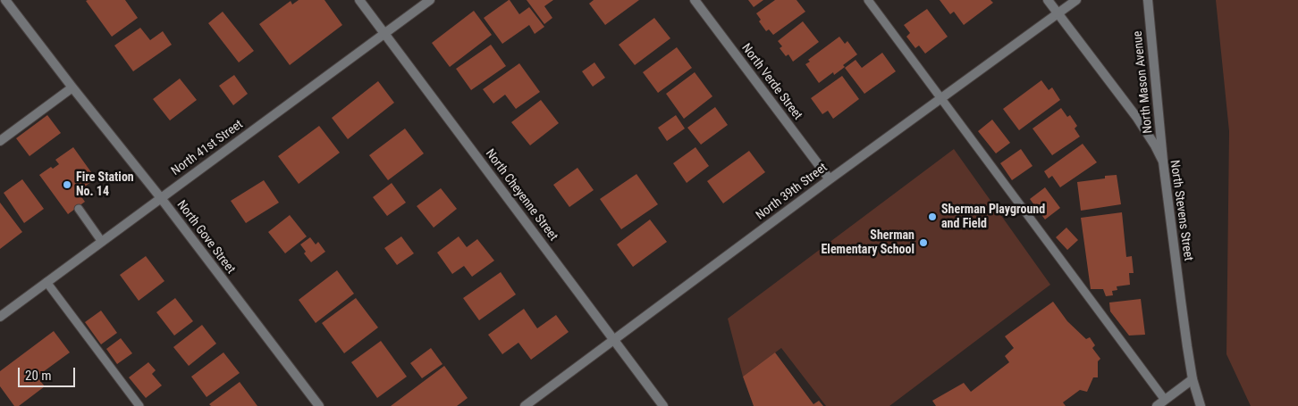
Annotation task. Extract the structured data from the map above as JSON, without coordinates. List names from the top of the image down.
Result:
{
  "streets": {
    "street": [
      "North Verde Street",
      "North Mason Avenue",
      "North 41st Street",
      "North 39th Street",
      "North Cheyenne Street",
      "North Stevens Street",
      "North Gove Street"
    ]
  },
  "crossings": [
    ["North Verde Street", "North 39th Street"],
    ["North Mason Avenue", "North Stevens Street"],
    ["North 41st Street", "North Cheyenne Street"],
    ["North 41st Street", "North Gove Street"],
    ["North 39th Street", "North Cheyenne Street"],
    ["North 39th Street", "North Stevens Street"]
  ],
  "places": ["Fire Station No. 14", "Sherman Playground and Field", "Sherman Elementary School"],
  "scale_bar": "20 m"
}
